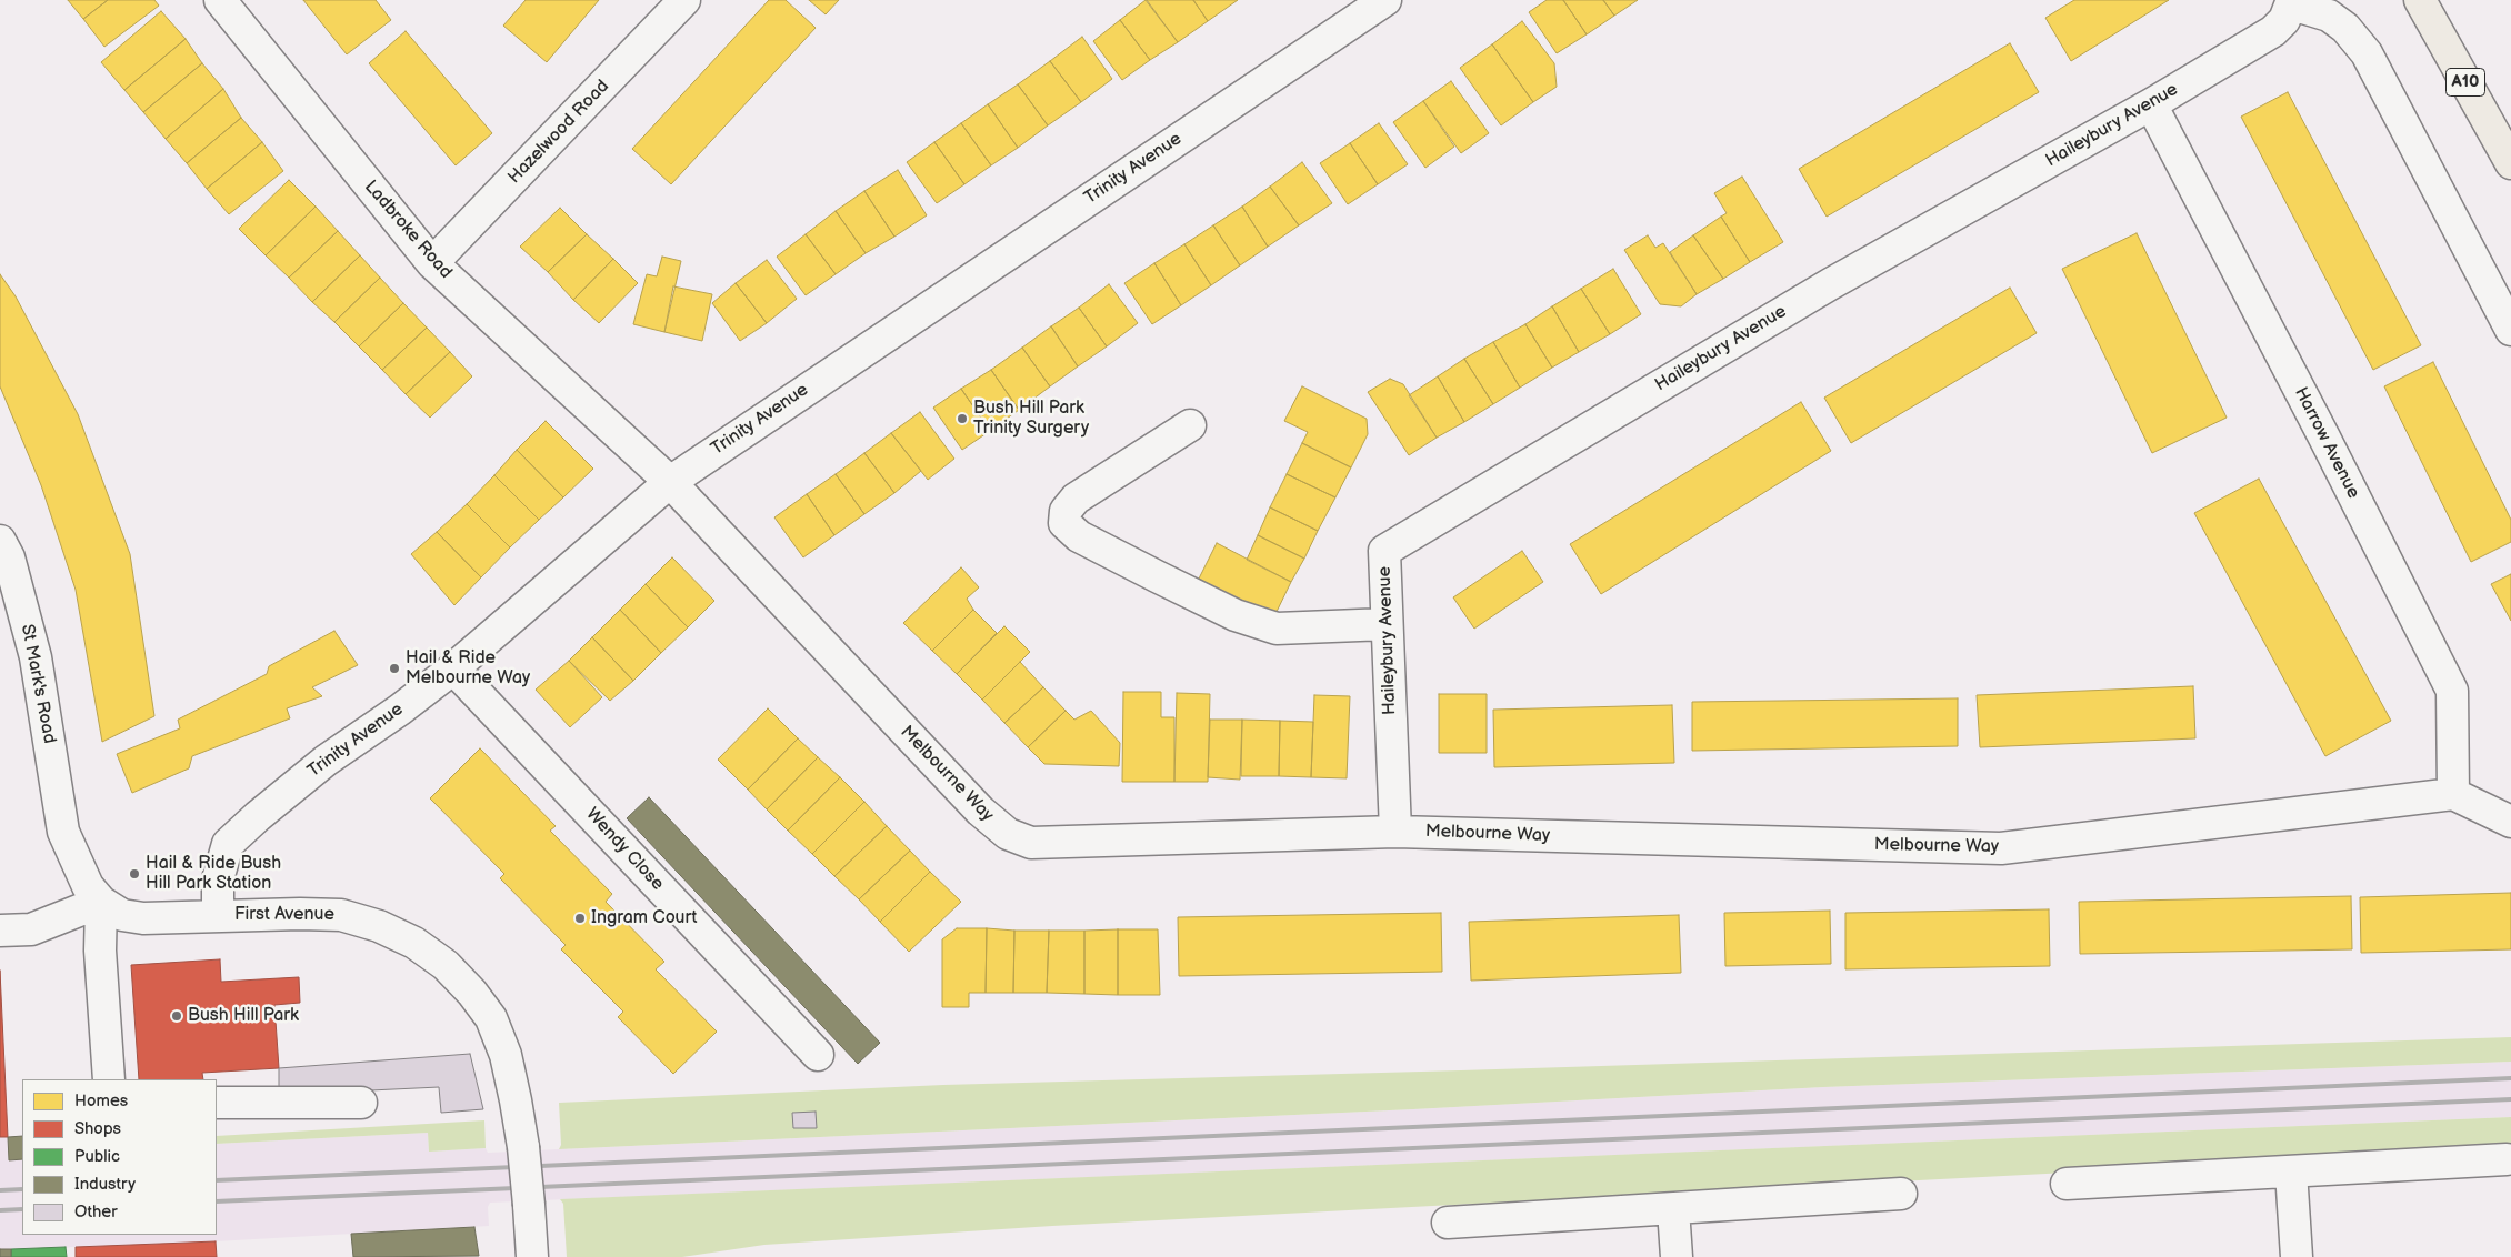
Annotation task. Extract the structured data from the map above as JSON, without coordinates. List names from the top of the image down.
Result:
{
  "streets": {
    "highway": ["A10"],
    "street": [
      "Haileybury Avenue",
      "Hazelwood Road",
      "Trinity Avenue",
      "Ladbroke Road",
      "Harrow Avenue",
      "St Mark's Road",
      "Melbourne Way",
      "Wendy Close",
      "First Avenue"
    ]
  },
  "crossings": [
    ["Haileybury Avenue", "Harrow Avenue"],
    ["Haileybury Avenue", "Melbourne Way"],
    ["Hazelwood Road", "Ladbroke Road"],
    ["Trinity Avenue", "Ladbroke Road"],
    ["Trinity Avenue", "Melbourne Way"],
    ["Trinity Avenue", "Wendy Close"],
    ["Trinity Avenue", "First Avenue"],
    ["Ladbroke Road", "Melbourne Way"],
    ["Harrow Avenue", "Melbourne Way"],
    ["St Mark's Road", "First Avenue"]
  ],
  "places": [
    "Bush Hill Park Trinity Surgery",
    "Hail & Ride Melbourne Way",
    "Hail & Ride Bush Hill Park Station",
    "Ingram Court",
    "Bush Hill Park"
  ],
  "legend": [
    "Homes",
    "Shops",
    "Public",
    "Industry",
    "Other"
  ]
}
